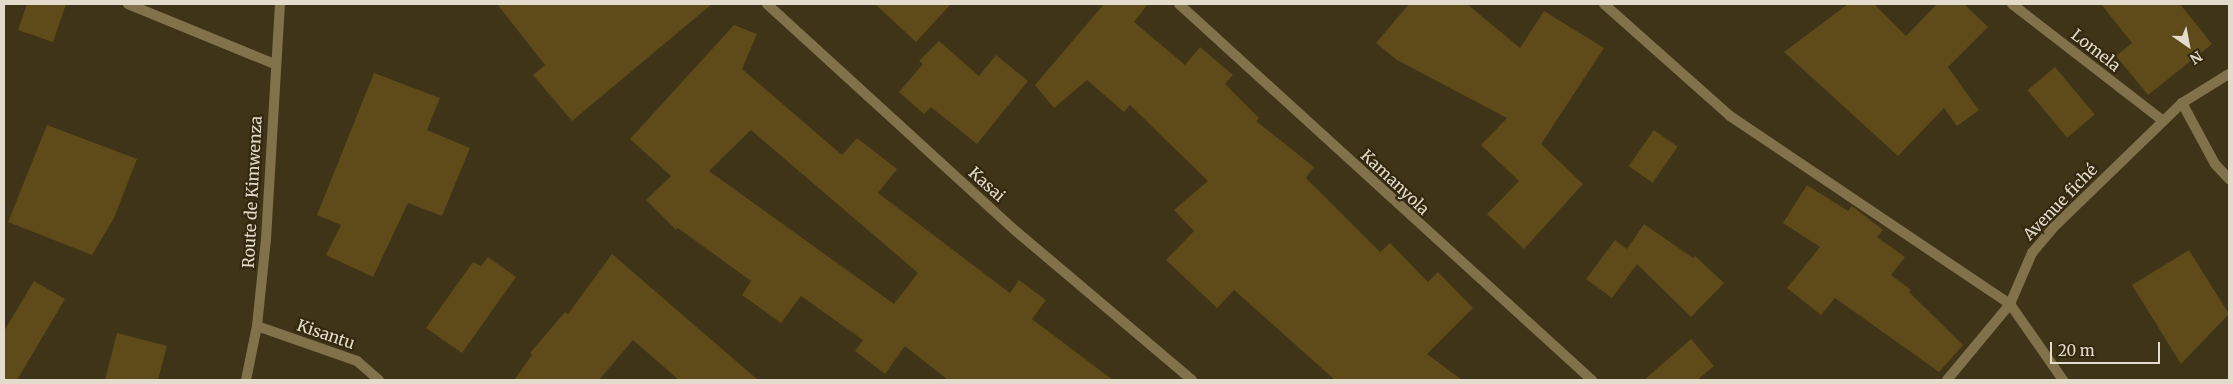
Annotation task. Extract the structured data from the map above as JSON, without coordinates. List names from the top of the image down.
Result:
{
  "streets": {
    "street": [
      "Lomela",
      "Kamanyola",
      "Kasai",
      "Route de Kimwenza",
      "Avenue fiché",
      "Kisantu"
    ]
  },
  "crossings": [
    ["Lomela", "Avenue fiché"],
    ["Route de Kimwenza", "Kisantu"]
  ],
  "scale_bar": "20 m",
  "north": "bottom right"
}
